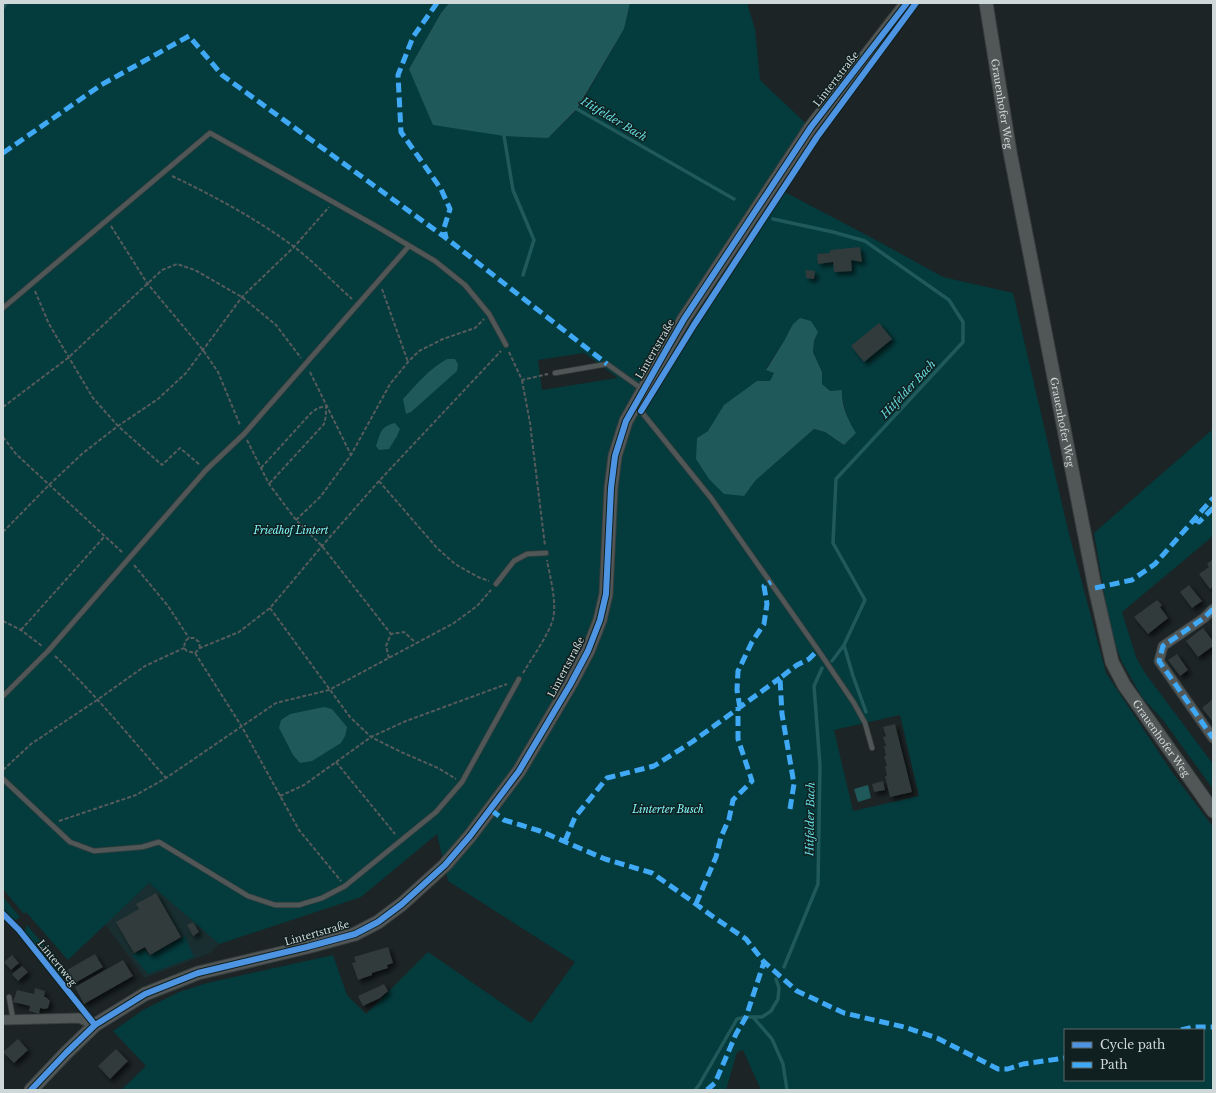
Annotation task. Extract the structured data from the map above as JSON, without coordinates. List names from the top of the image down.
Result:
{
  "streets": {
    "main road": ["Lintertstraße", "Grauenhofer Weg"],
    "lane": ["Lintertweg"]
  },
  "crossings": [
    ["Lintertstraße", "Lintertweg"]
  ],
  "water": ["Hitfelder Bach"],
  "parks": ["Friedhof Lintert", "Linterter Busch"],
  "legend": ["Cycle path", "Path"]
}
